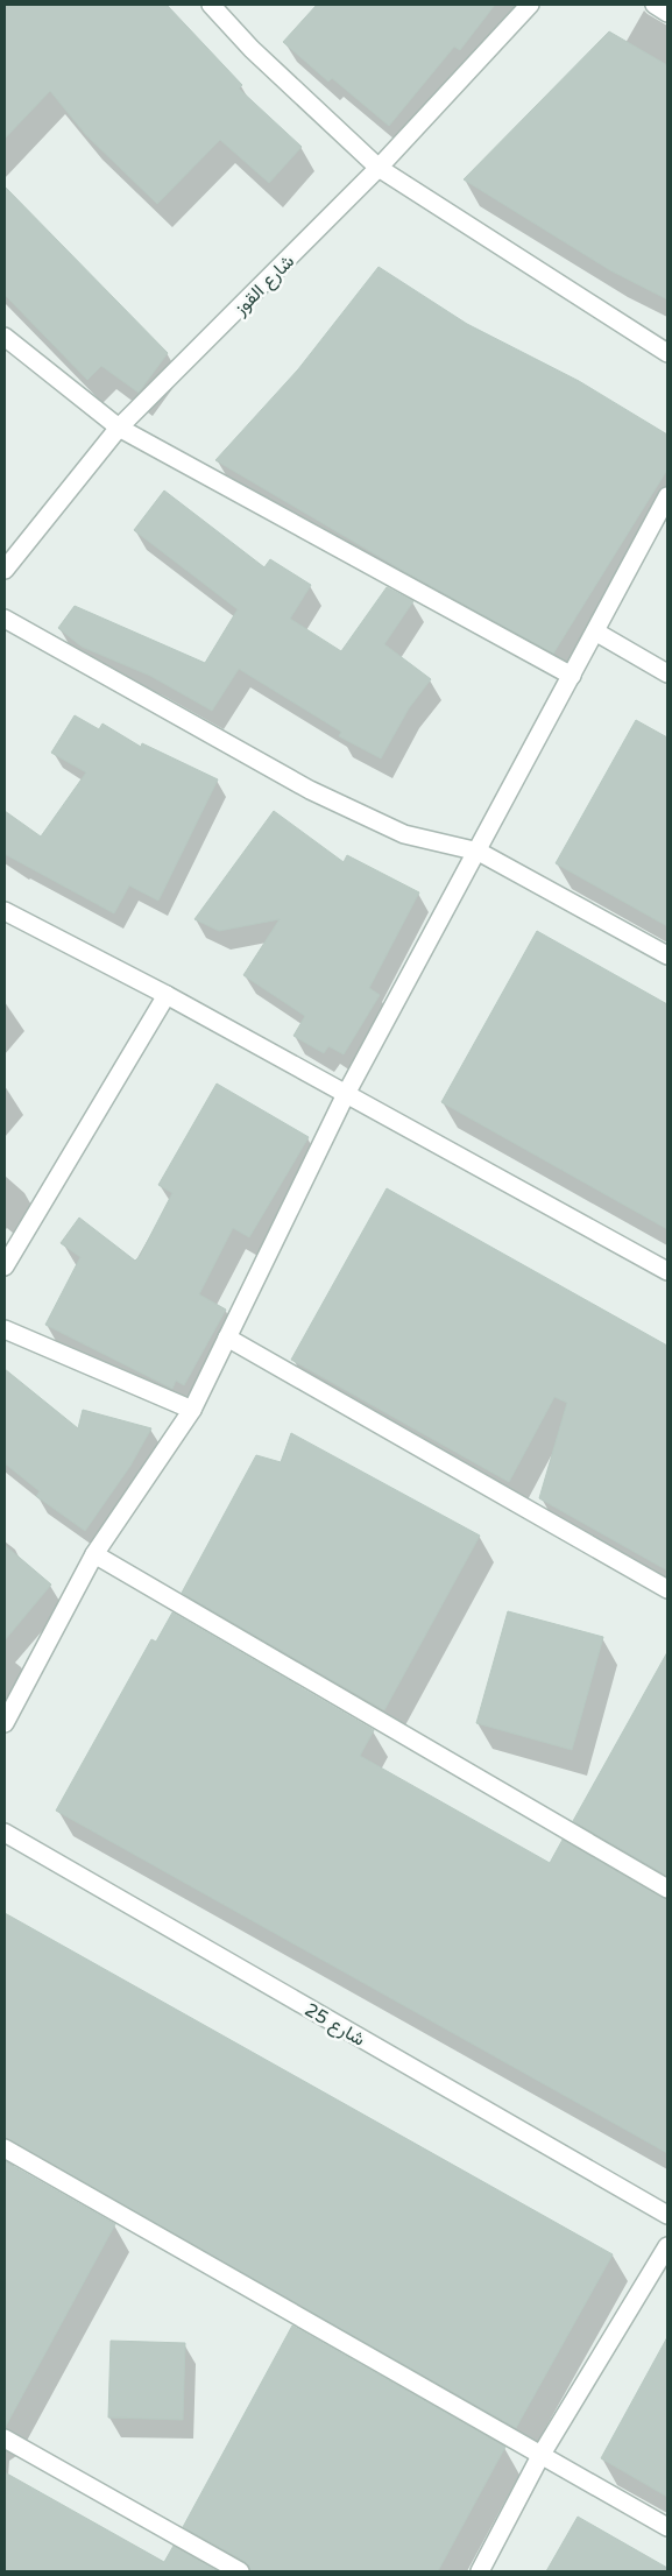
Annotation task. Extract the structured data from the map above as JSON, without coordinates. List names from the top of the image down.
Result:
{
  "streets": {
    "street": ["شارع القوز", "شارع 25"]
  }
}
